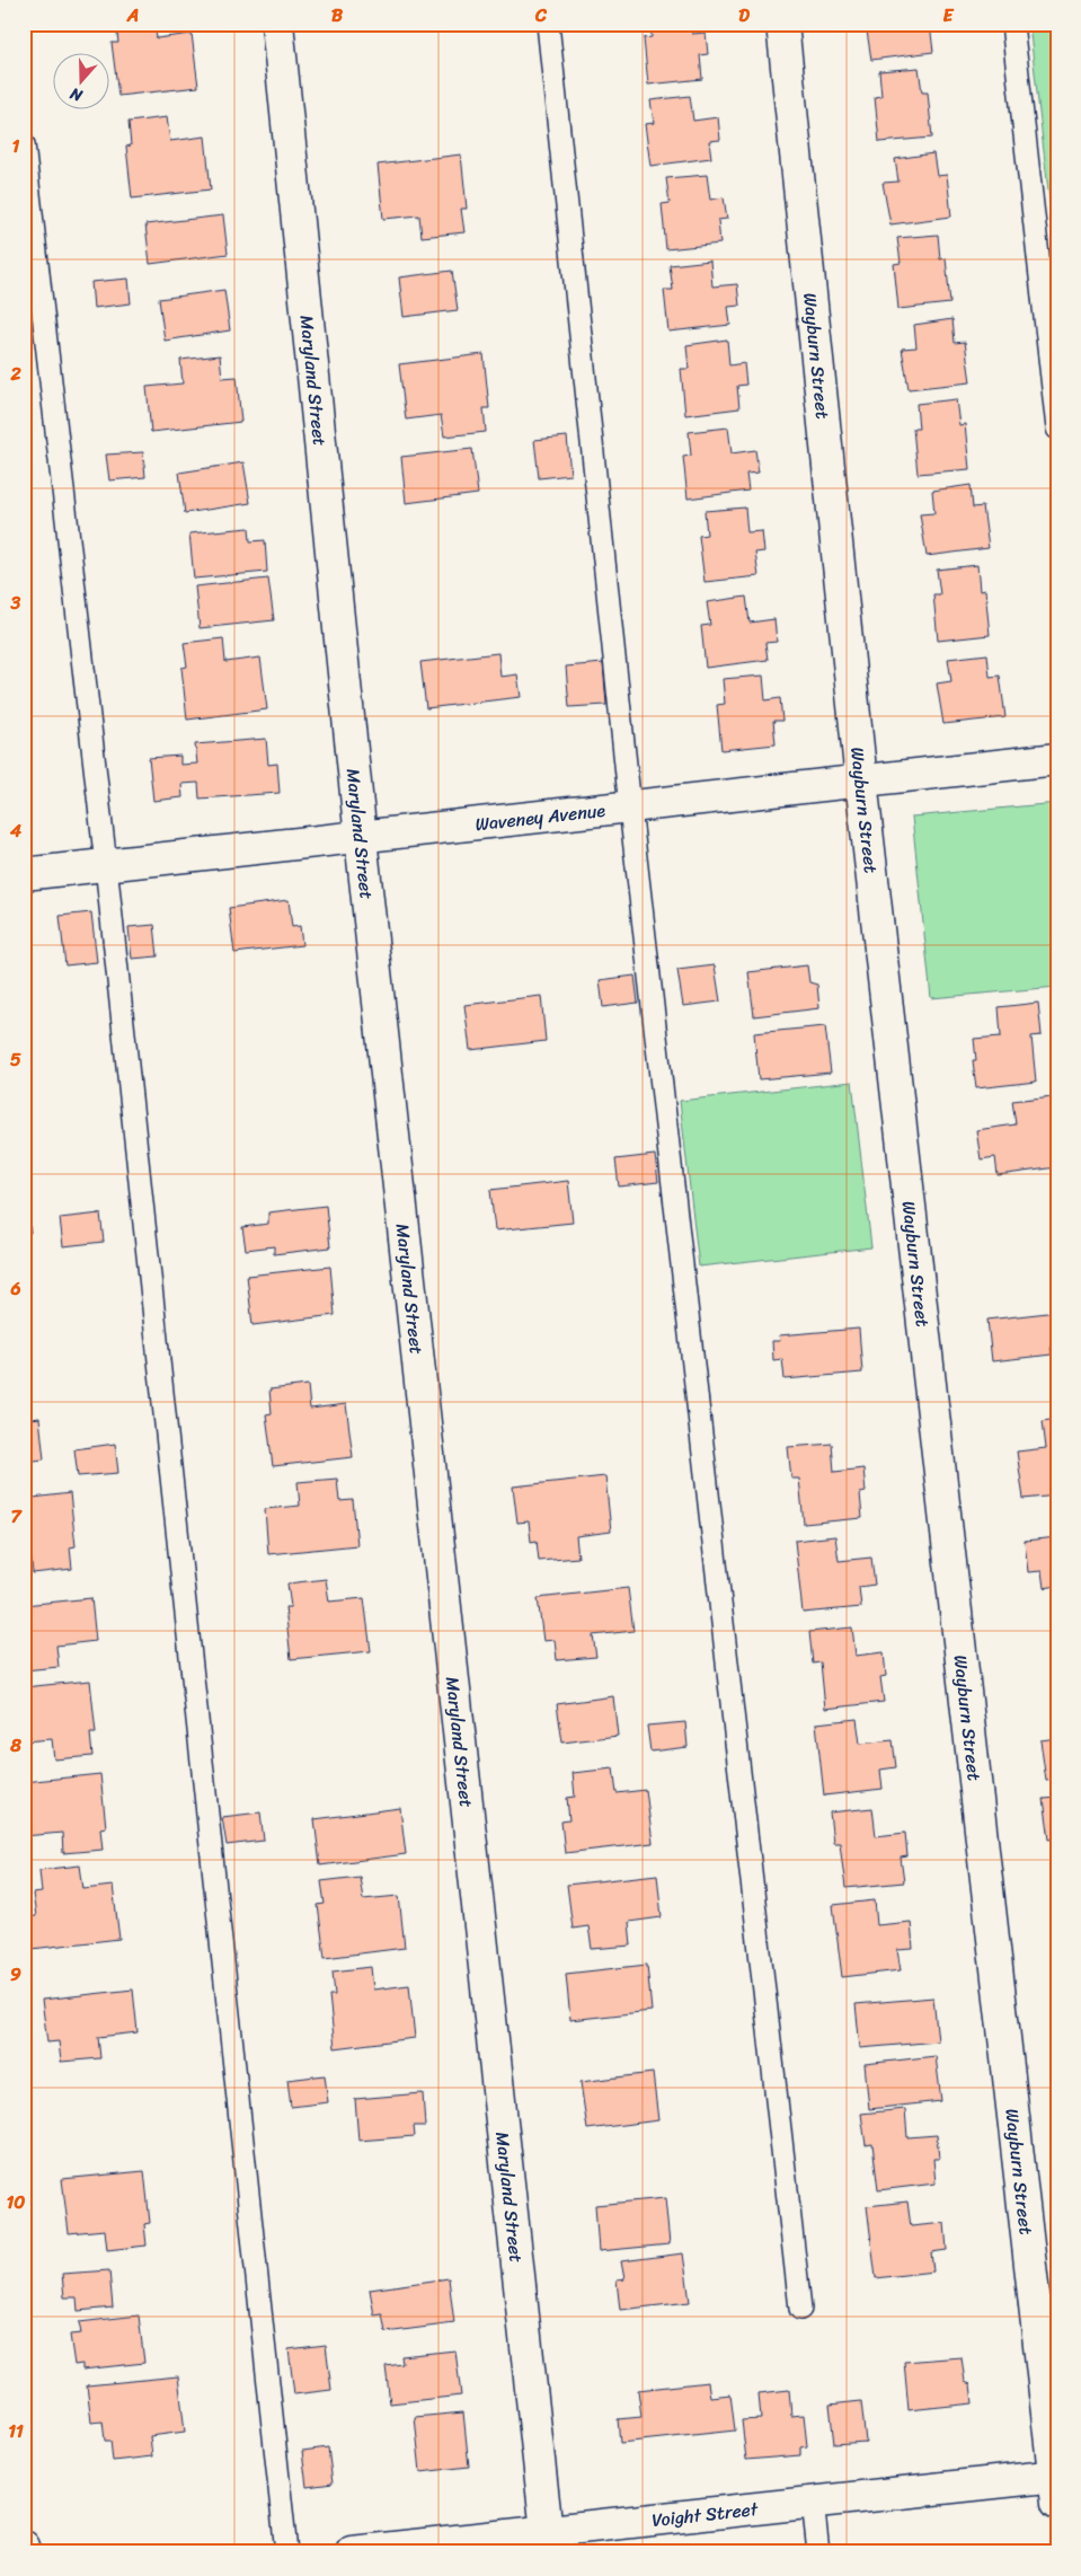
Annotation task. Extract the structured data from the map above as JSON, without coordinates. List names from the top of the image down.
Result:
{
  "streets": {
    "street": [
      "Wayburn Street",
      "Maryland Street",
      "Waveney Avenue",
      "Voight Street"
    ]
  },
  "crossings": [
    ["Wayburn Street", "Waveney Avenue"],
    ["Wayburn Street", "Voight Street"],
    ["Maryland Street", "Waveney Avenue"],
    ["Maryland Street", "Voight Street"]
  ],
  "north": "bottom",
  "grid": {
    "columns": [
      "A",
      "B",
      "C",
      "D",
      "E"
    ],
    "rows": [
      "1",
      "2",
      "3",
      "4",
      "5",
      "6",
      "7",
      "8",
      "9",
      "10",
      "11"
    ]
  }
}
